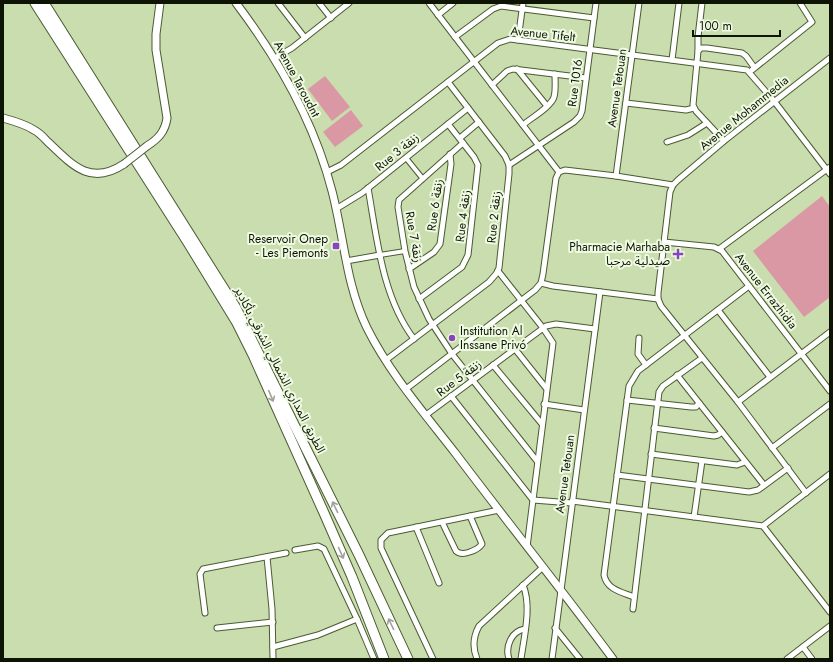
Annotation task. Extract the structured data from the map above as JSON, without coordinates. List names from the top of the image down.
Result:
{
  "streets": {
    "highway": ["الطريق المداري الشمالي الشرقي بأكادير"],
    "street": [
      "Avenue Tifelt",
      "Avenue Taroudnt",
      "Rue 1016",
      "Avenue Tetouan",
      "Avenue Mohammedia",
      "Rue 3 زنقة",
      "Rue 6 زنقة",
      "Rue 4 زنقة",
      "Rue 2 زنقة",
      "Rue 7 زنقة",
      "Avenue Errazhidia",
      "Rue 5 زنقة"
    ]
  },
  "crossings": [
    ["Avenue Tifelt", "Avenue Taroudnt"],
    ["Avenue Tifelt", "Rue 1016"],
    ["Avenue Tifelt", "Avenue Tetouan"],
    ["Avenue Taroudnt", "Avenue Tetouan"],
    ["Avenue Taroudnt", "Rue 3 زنقة"],
    ["Avenue Taroudnt", "Rue 5 زنقة"],
    ["Rue 3 زنقة", "Rue 4 زنقة"],
    ["Rue 6 زنقة", "Rue 7 زنقة"],
    ["Rue 4 زنقة", "Rue 7 زنقة"]
  ],
  "places": {
    "transit": ["Reservoir Onep - Les Piemonts"],
    "health": ["Pharmacie Marhaba صيدلية مرحبا"],
    "other": ["Institution Al Inssane Privó"]
  },
  "scale_bar": "100 m"
}
